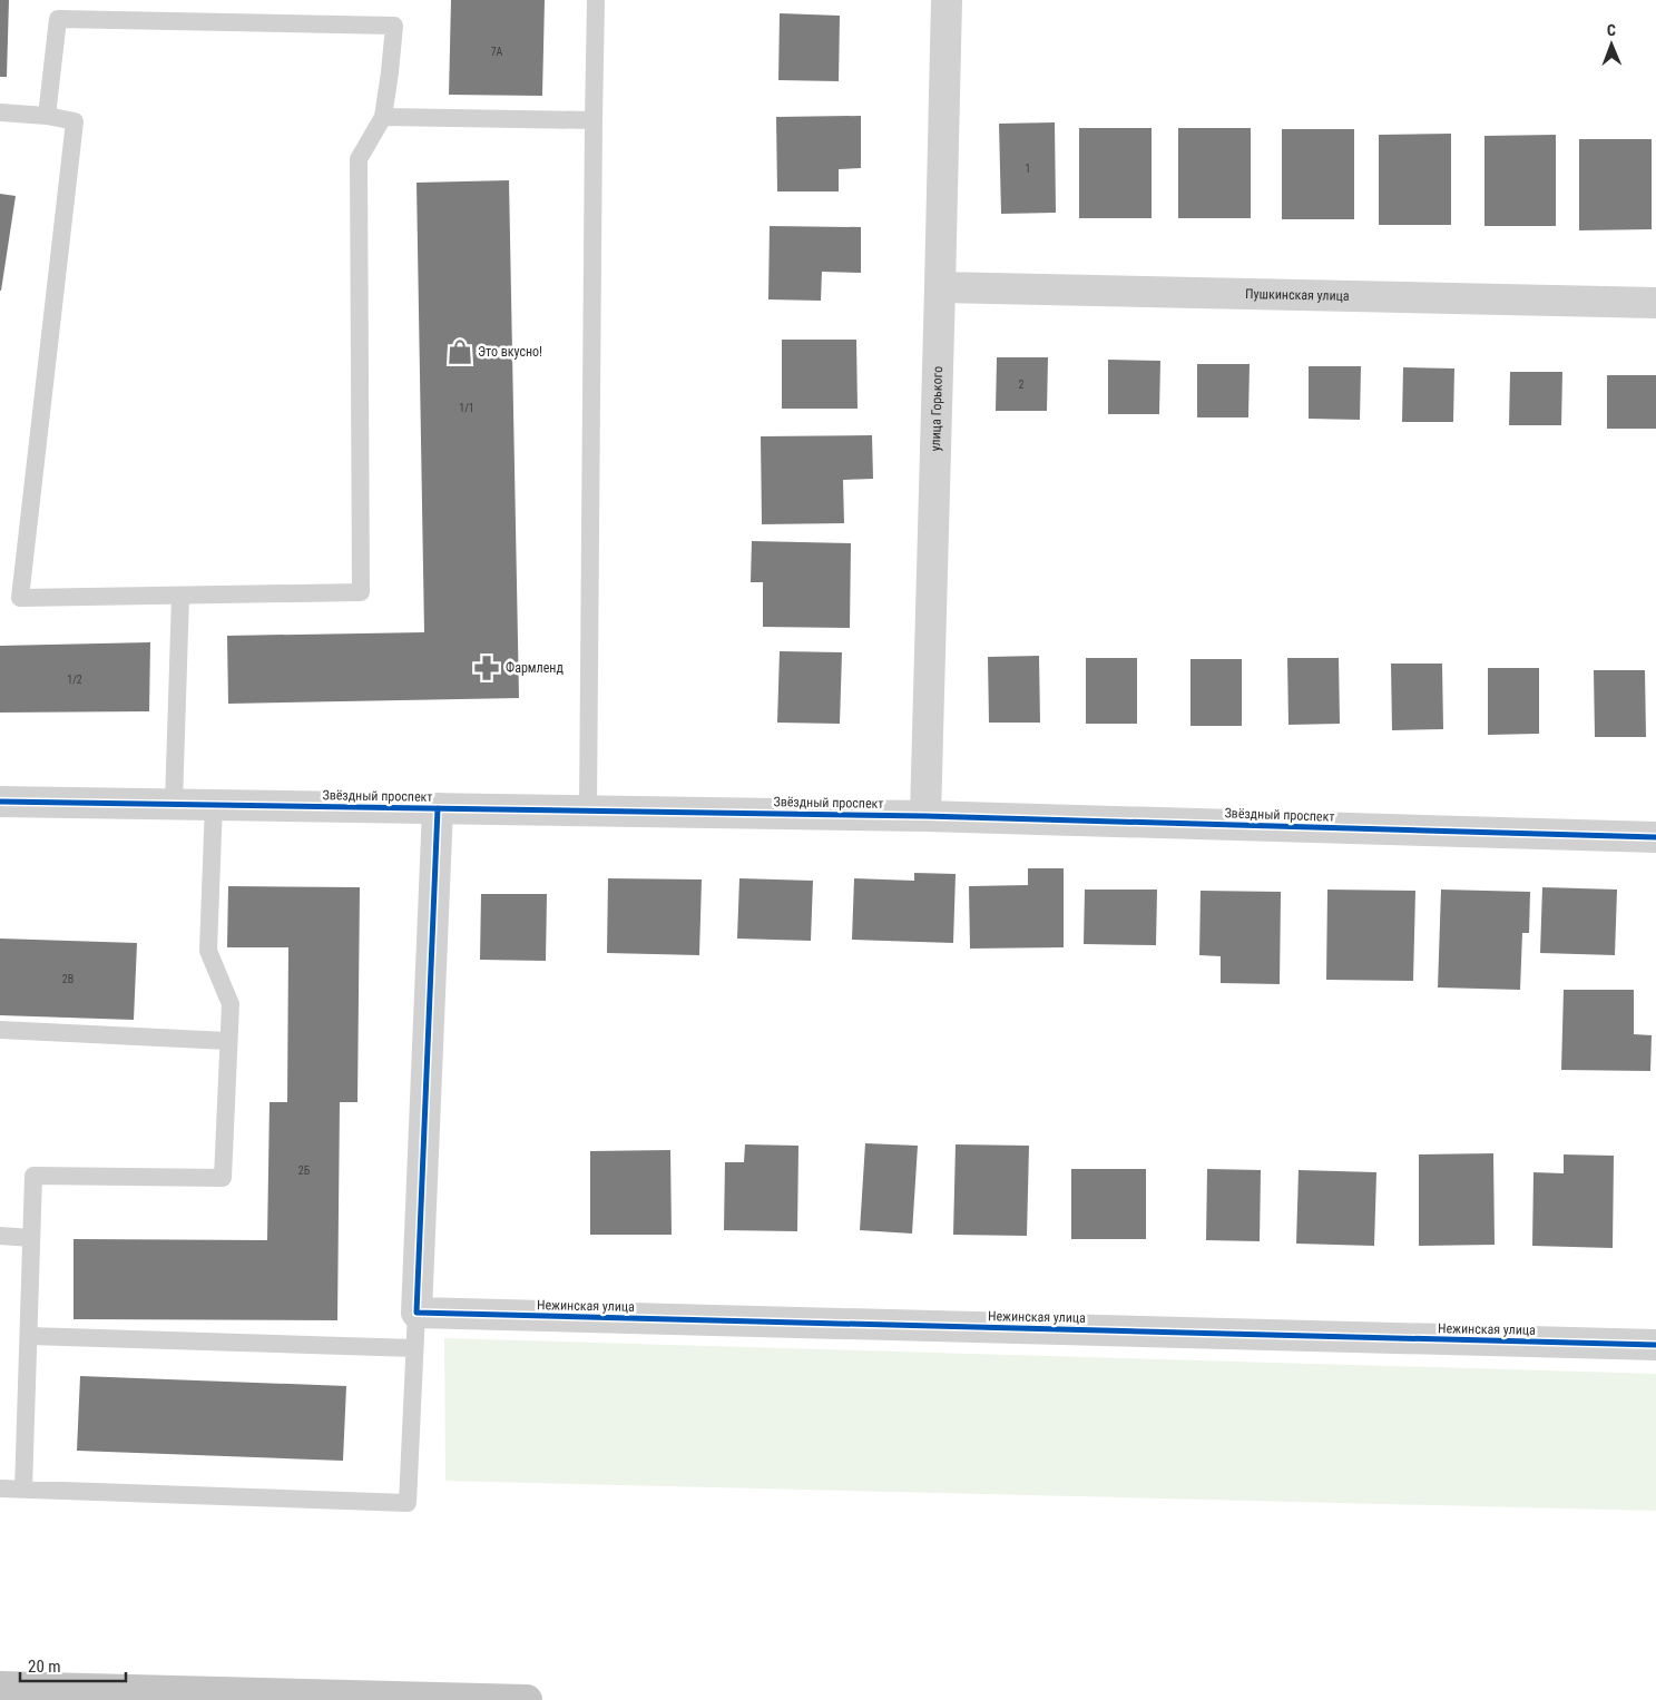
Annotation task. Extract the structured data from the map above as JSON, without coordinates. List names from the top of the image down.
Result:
{
  "streets": {
    "street": [
      "Пушкинская улица",
      "улица Горького",
      "Звёздный проспект",
      "Нежинская улица"
    ]
  },
  "crossings": [
    ["Пушкинская улица", "улица Горького"],
    ["улица Горького", "Звёздный проспект"]
  ],
  "places": {
    "shop": ["Это вкусно!"],
    "pharmacy": ["Фармленд"]
  },
  "house_numbers": [
    "7А",
    "1",
    "2",
    "1/1",
    "1/2",
    "2В",
    "2Б"
  ],
  "scale_bar": "20 m",
  "north": "top"
}
